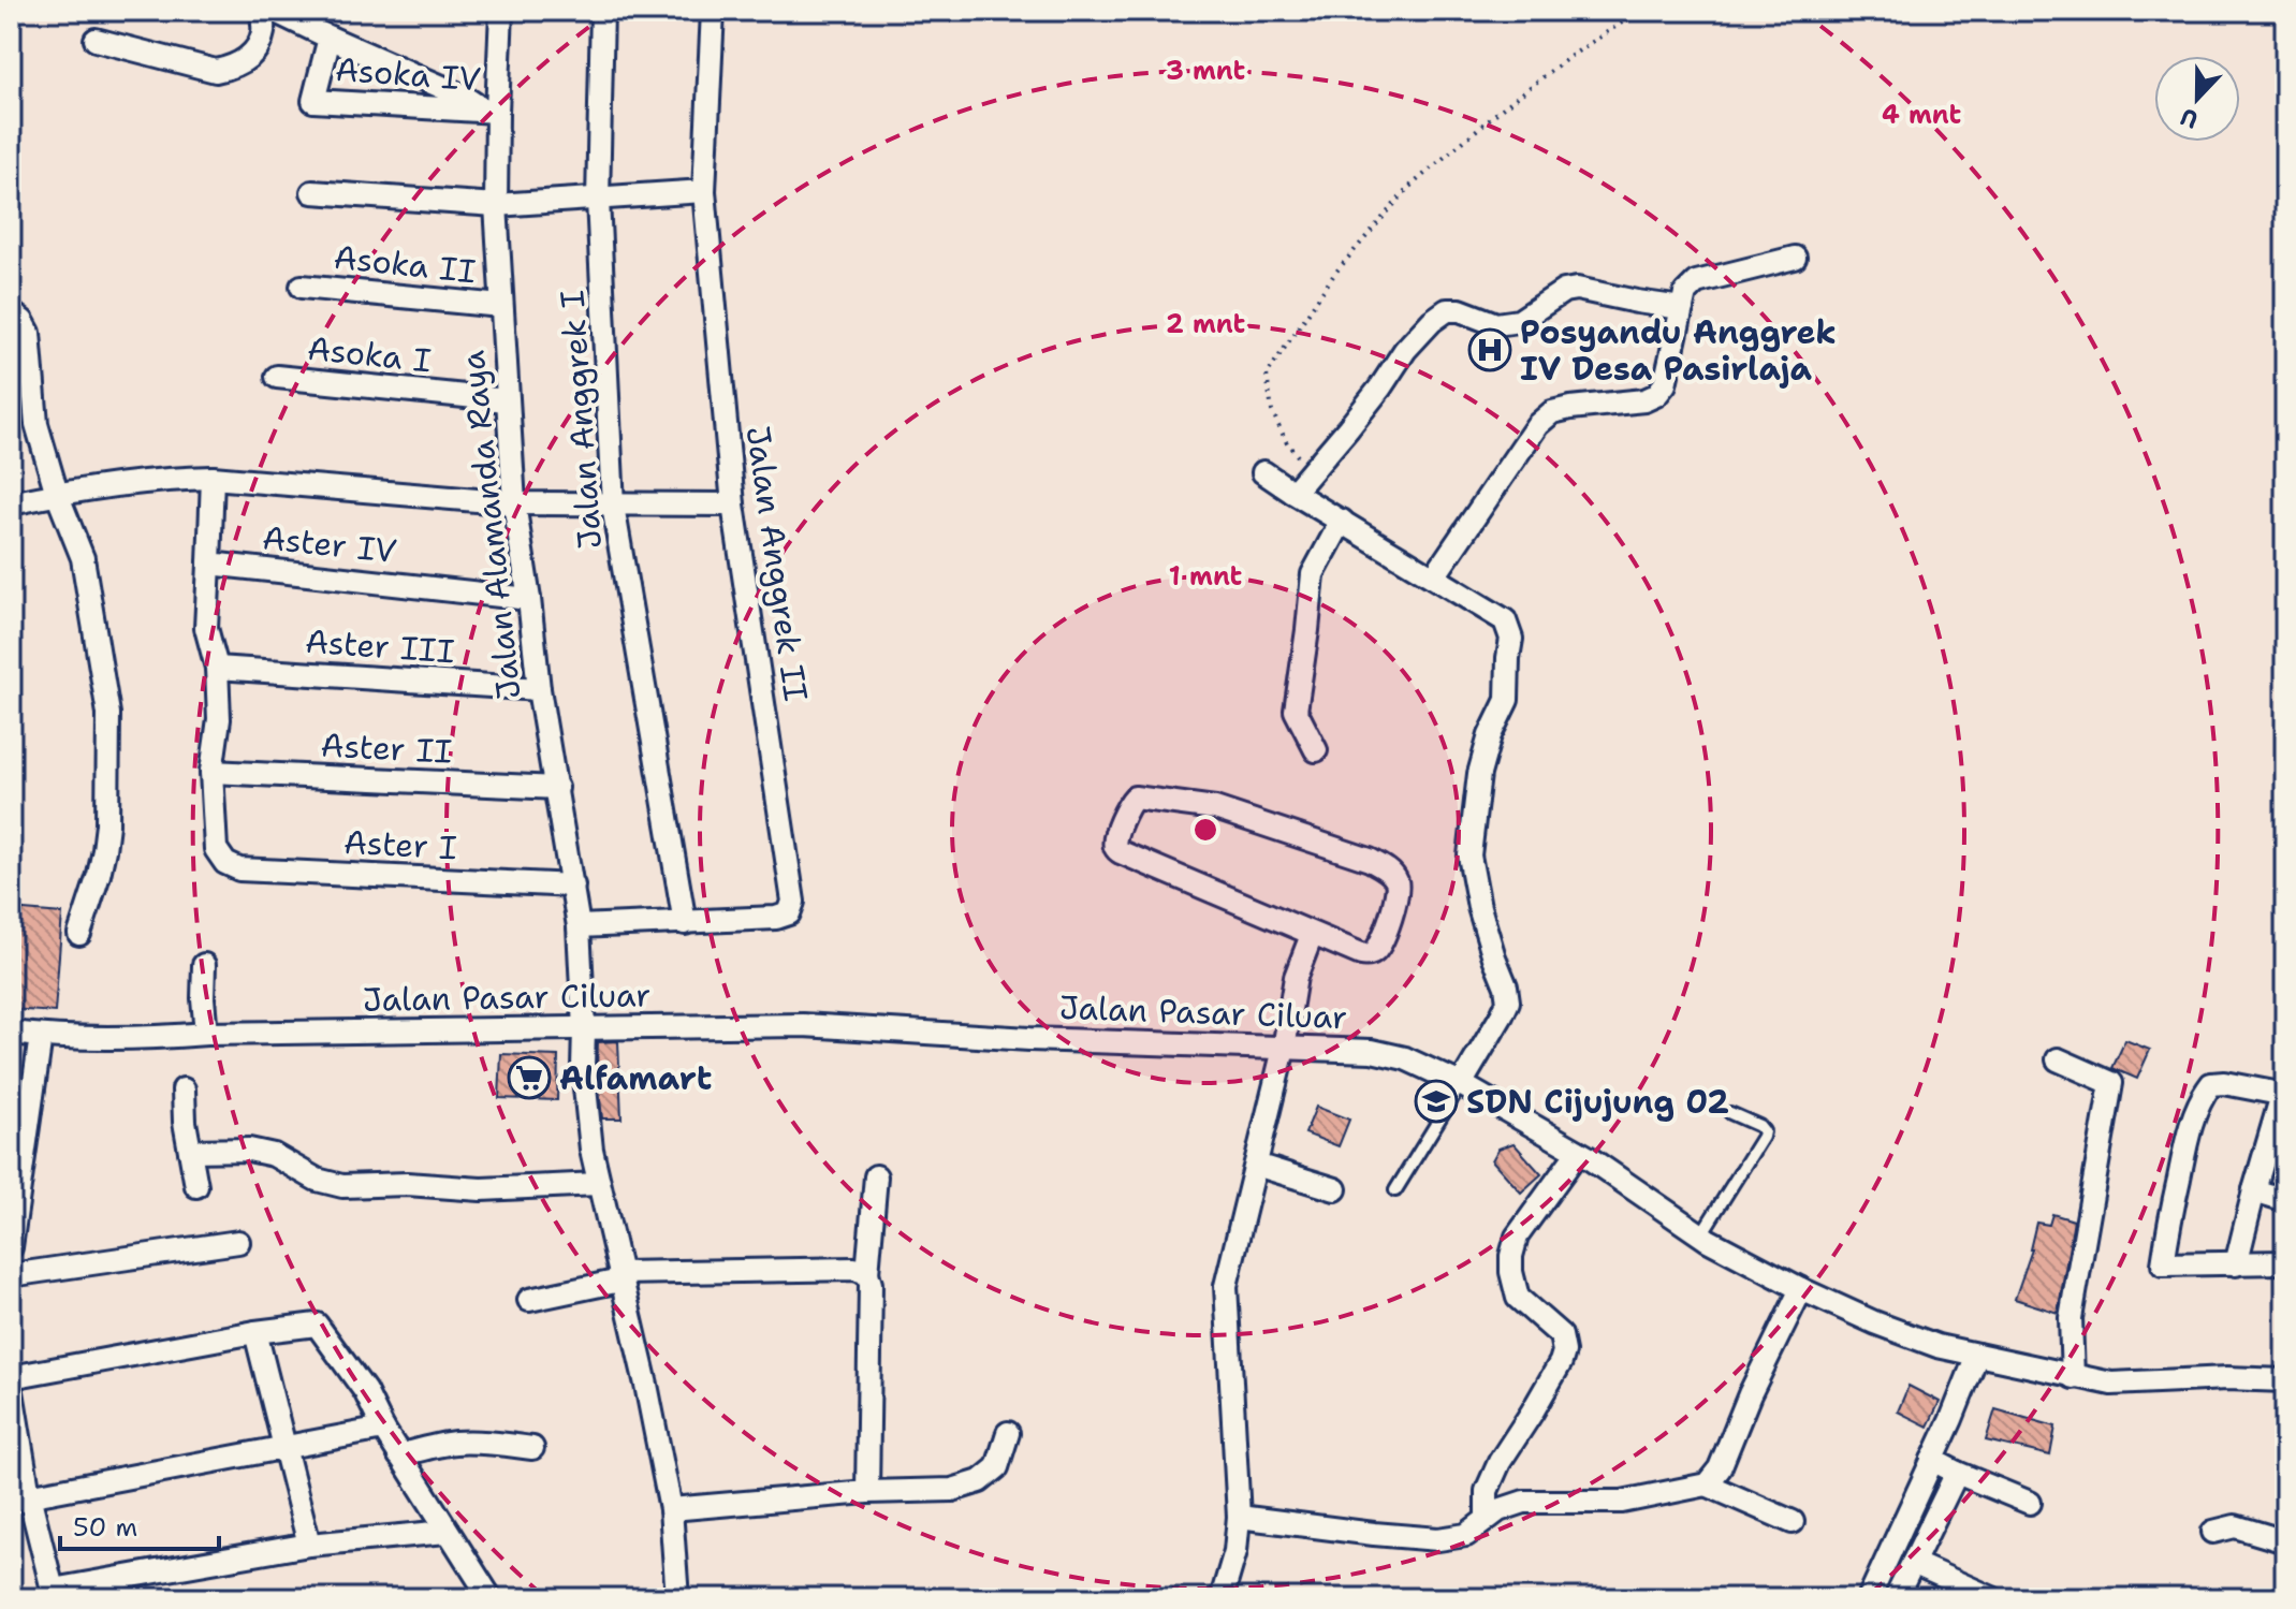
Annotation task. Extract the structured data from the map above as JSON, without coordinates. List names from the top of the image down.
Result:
{
  "streets": {
    "street": [
      "Asoka IV",
      "Asoka II",
      "Asoka I",
      "Jalan Anggrek I",
      "Jalan Alamanda Raya",
      "Aster IV",
      "Jalan Anggrek II",
      "Aster III",
      "Aster II",
      "Aster I",
      "Jalan Pasar Ciluar"
    ]
  },
  "crossings": [
    ["Asoka IV", "Jalan Alamanda Raya"],
    ["Asoka II", "Jalan Alamanda Raya"],
    ["Asoka I", "Jalan Alamanda Raya"],
    ["Jalan Anggrek I", "Jalan Anggrek II"],
    ["Jalan Alamanda Raya", "Aster IV"],
    ["Jalan Alamanda Raya", "Jalan Anggrek II"],
    ["Jalan Alamanda Raya", "Aster III"],
    ["Jalan Alamanda Raya", "Aster II"],
    ["Jalan Alamanda Raya", "Aster I"],
    ["Jalan Alamanda Raya", "Jalan Pasar Ciluar"],
    ["Aster II", "Aster I"]
  ],
  "places": {
    "hospital": ["Posyandu Anggrek IV Desa Pasirlaja"],
    "supermarket": ["Alfamart"],
    "school or university": ["SDN Cijujung 02"]
  },
  "scale_bar": "50 m",
  "north": "bottom",
  "rings": [
    "3 mnt",
    "4 mnt",
    "2 mnt",
    "1 mnt"
  ]
}
